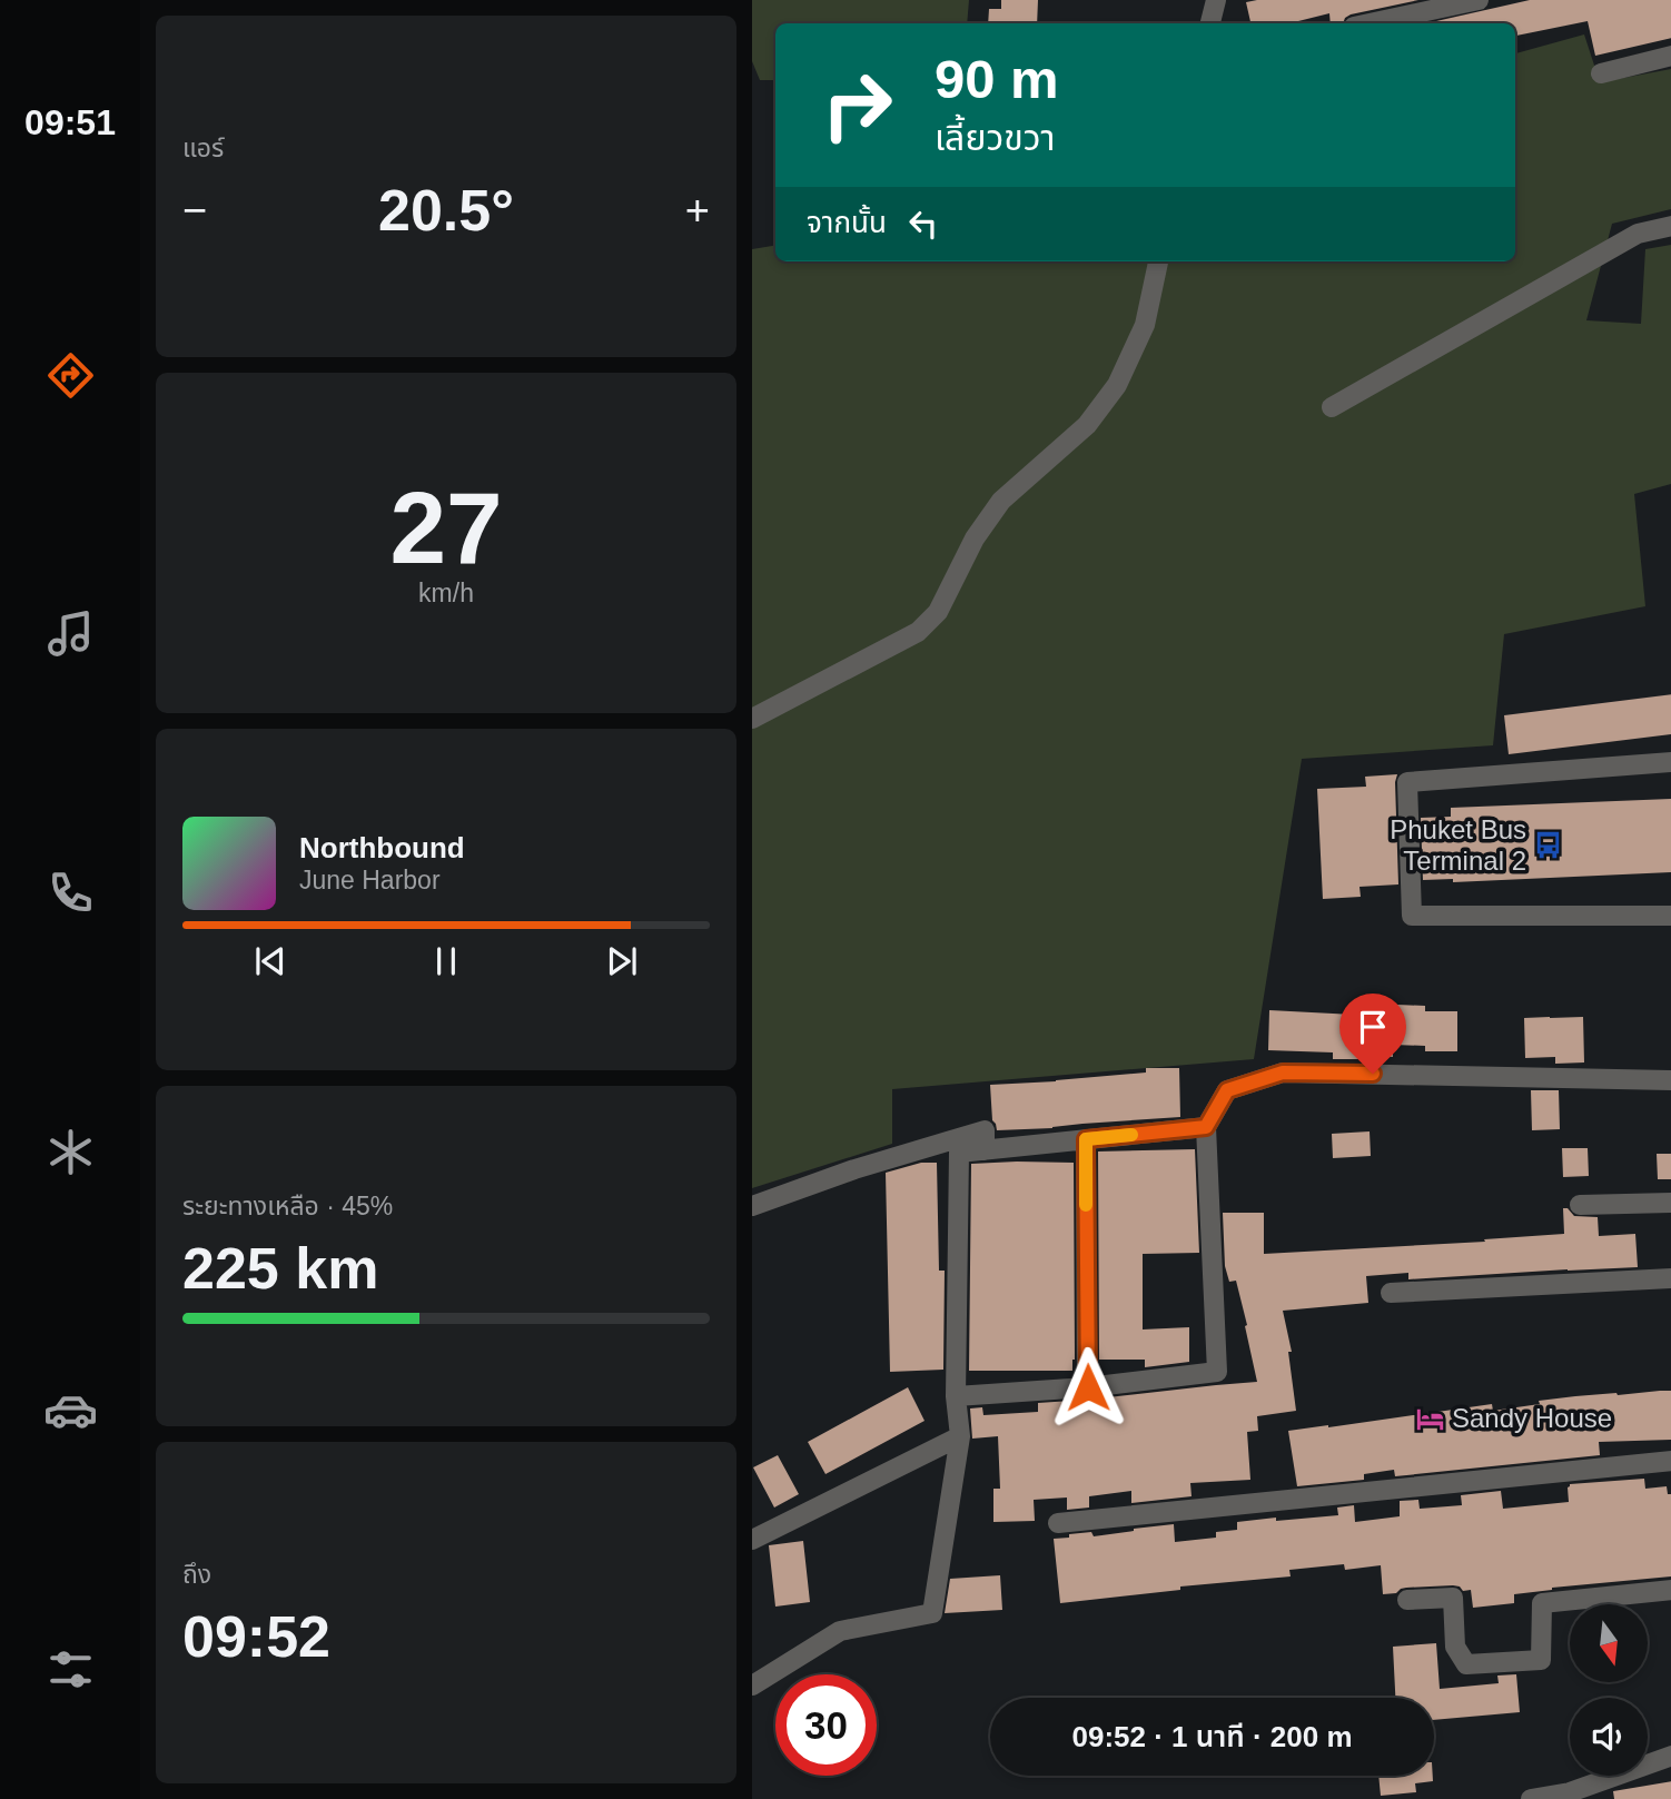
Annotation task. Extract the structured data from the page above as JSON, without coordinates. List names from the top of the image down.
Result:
{
  "places": {
    "bus stop": ["Phuket Bus Terminal 2"],
    "hotel": ["Sandy House"]
  },
  "north": "bottom",
  "page": {
    "tabs": "09:51",
    "tile": [
      "แอร์",
      ["27", "km/h"],
      ["ระยะทางเหลือ · 45%", "225 km"],
      ["ถึง", "09:52"]
    ],
    "turn": ["90 m", "เลี้ยวขวา"],
    "heat": ["−", "20.5°", "+"],
    "then": "จากนั้น",
    "song": ["Northbound", "June Harbor"],
    "limit": "30",
    "trip": "09:52 · 1 นาที · 200 m"
  }
}
